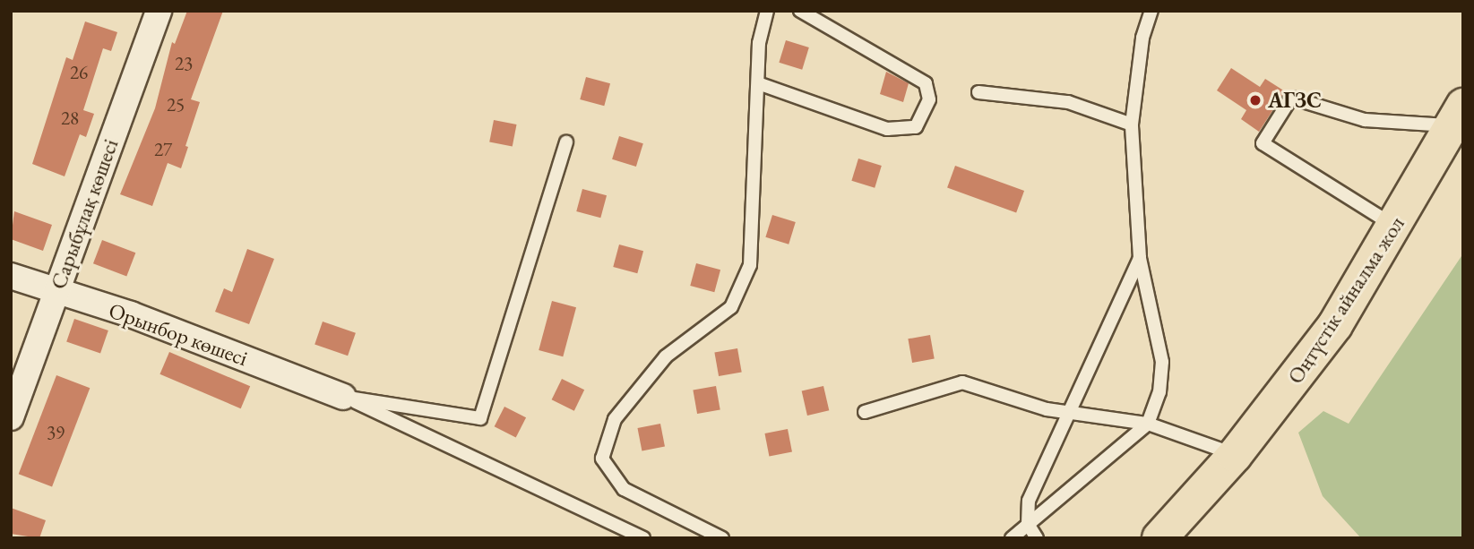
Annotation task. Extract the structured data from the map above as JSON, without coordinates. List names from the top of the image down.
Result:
{
  "streets": {
    "highway": ["Оңтүстік айналма жол"],
    "street": ["Сарыбұлақ көшесі", "Орынбор көшесі"]
  },
  "crossings": [
    ["Сарыбұлақ көшесі", "Орынбор көшесі"]
  ],
  "places": ["АГЗС"],
  "house_numbers": [
    "23",
    "26",
    "25",
    "28",
    "27",
    "39"
  ]
}
